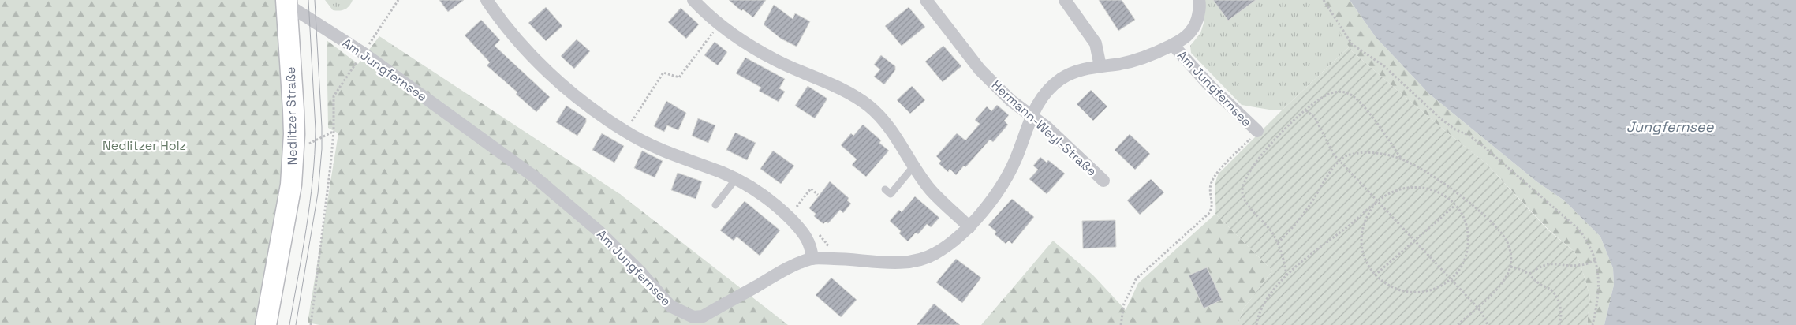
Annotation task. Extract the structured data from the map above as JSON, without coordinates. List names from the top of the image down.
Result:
{
  "streets": {
    "main road": ["Nedlitzer Straße"],
    "street": ["Am Jungfernsee", "Hermann-Weyl-Straße"]
  },
  "crossings": [
    ["Am Jungfernsee", "Nedlitzer Straße"],
    ["Am Jungfernsee", "Hermann-Weyl-Straße"]
  ],
  "water": ["Jungfernsee"],
  "parks": ["Nedlitzer Holz"]
}
